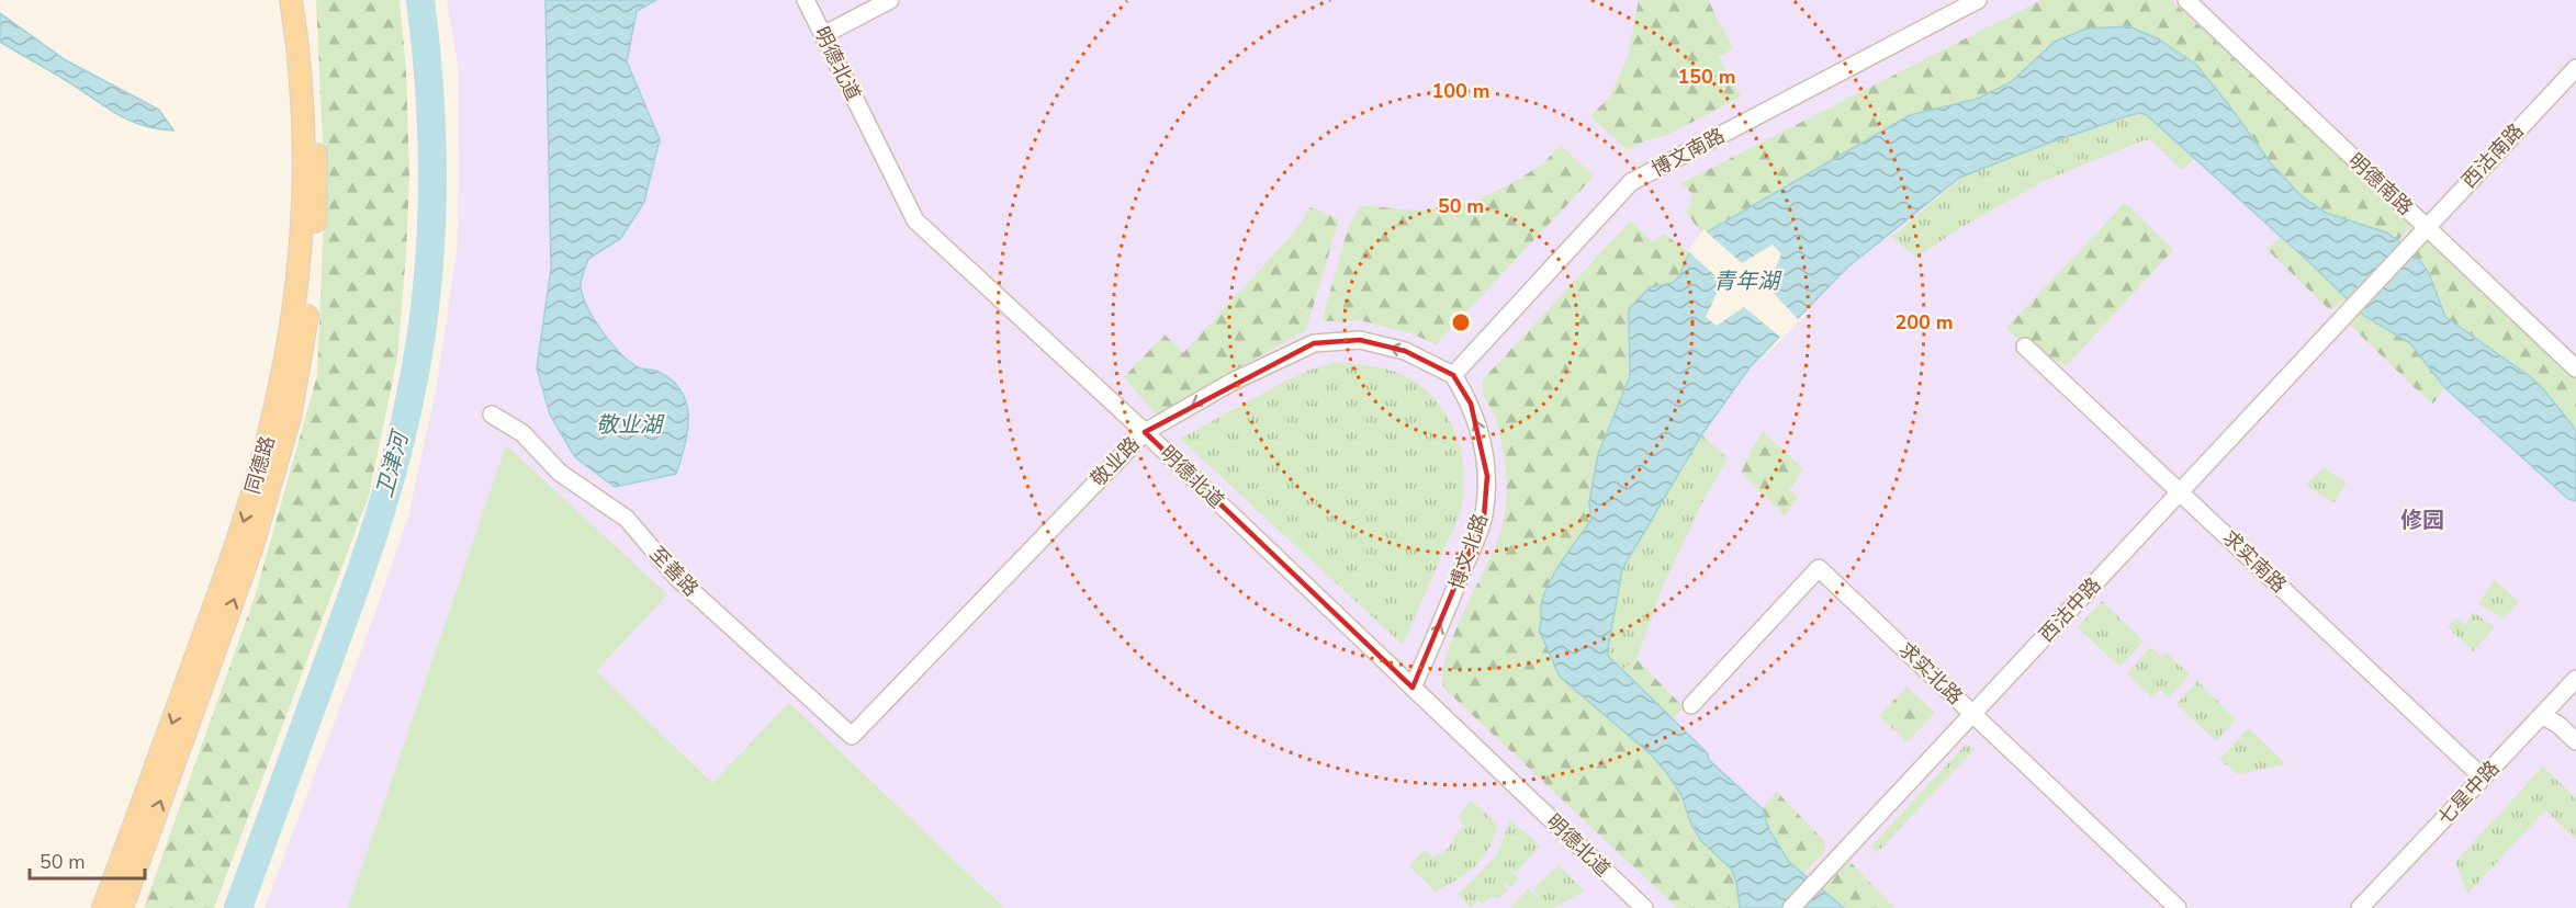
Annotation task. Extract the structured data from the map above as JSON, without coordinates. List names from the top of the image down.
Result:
{
  "streets": {
    "main road": ["同德路"],
    "street": [
      "明德北道",
      "博文南路",
      "西沽南路",
      "明德南路",
      "敬业路",
      "博文北路",
      "求实南路",
      "至善路",
      "西沽中路",
      "求实北路",
      "七星中路"
    ]
  },
  "crossings": [
    ["明德北道", "敬业路"],
    ["明德北道", "博文北路"],
    ["博文南路", "敬业路"],
    ["博文南路", "博文北路"],
    ["西沽南路", "明德南路"],
    ["西沽南路", "西沽中路"],
    ["敬业路", "博文北路"],
    ["敬业路", "至善路"],
    ["求实南路", "西沽中路"],
    ["求实南路", "七星中路"],
    ["西沽中路", "求实北路"]
  ],
  "one_way": ["敬业路", "博文北路"],
  "districts": ["修园"],
  "water": ["青年湖", "敬业湖", "卫津河"],
  "scale_bar": "50 m",
  "rings": [
    "150 m",
    "100 m",
    "50 m",
    "200 m"
  ]
}
